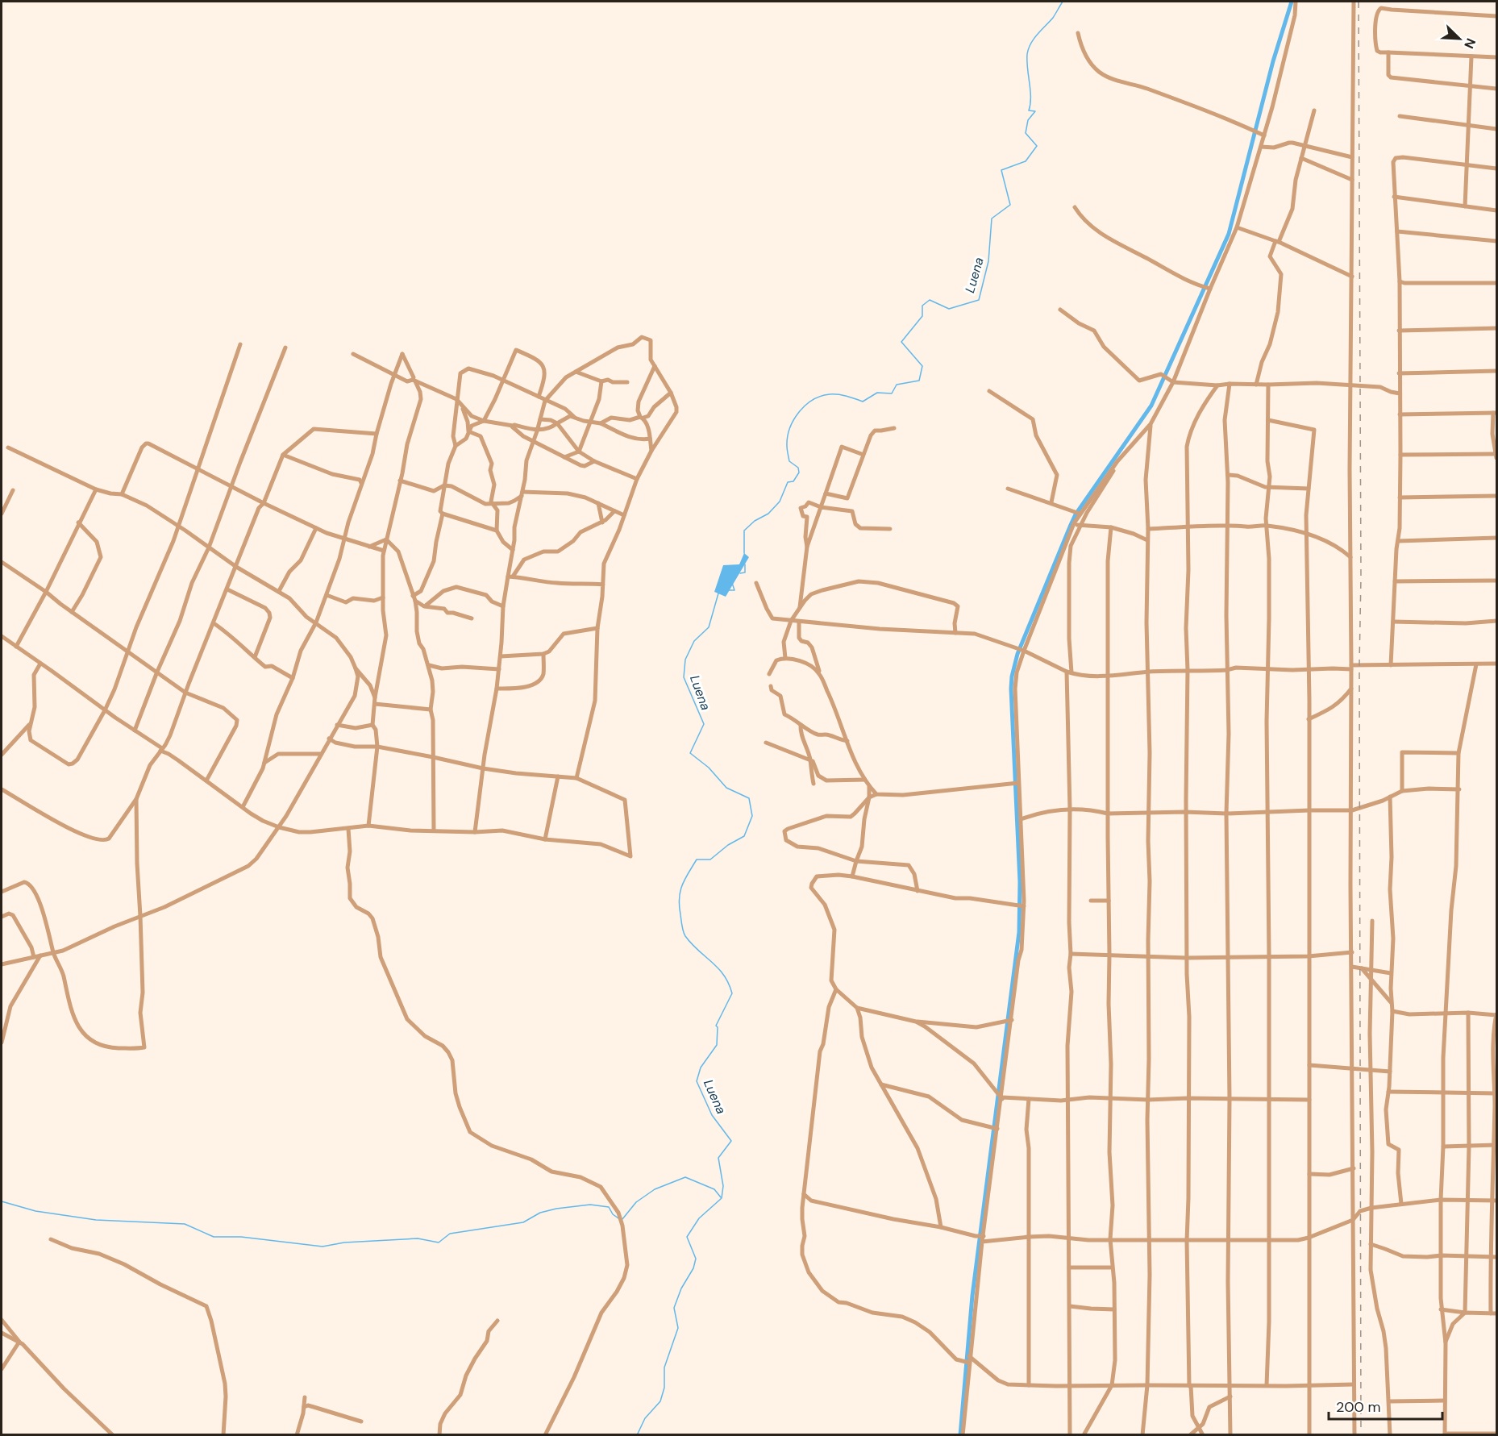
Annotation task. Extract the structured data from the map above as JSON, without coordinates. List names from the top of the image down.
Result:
{
  "water": ["Luena"],
  "scale_bar": "200 m",
  "north": "bottom right"
}
